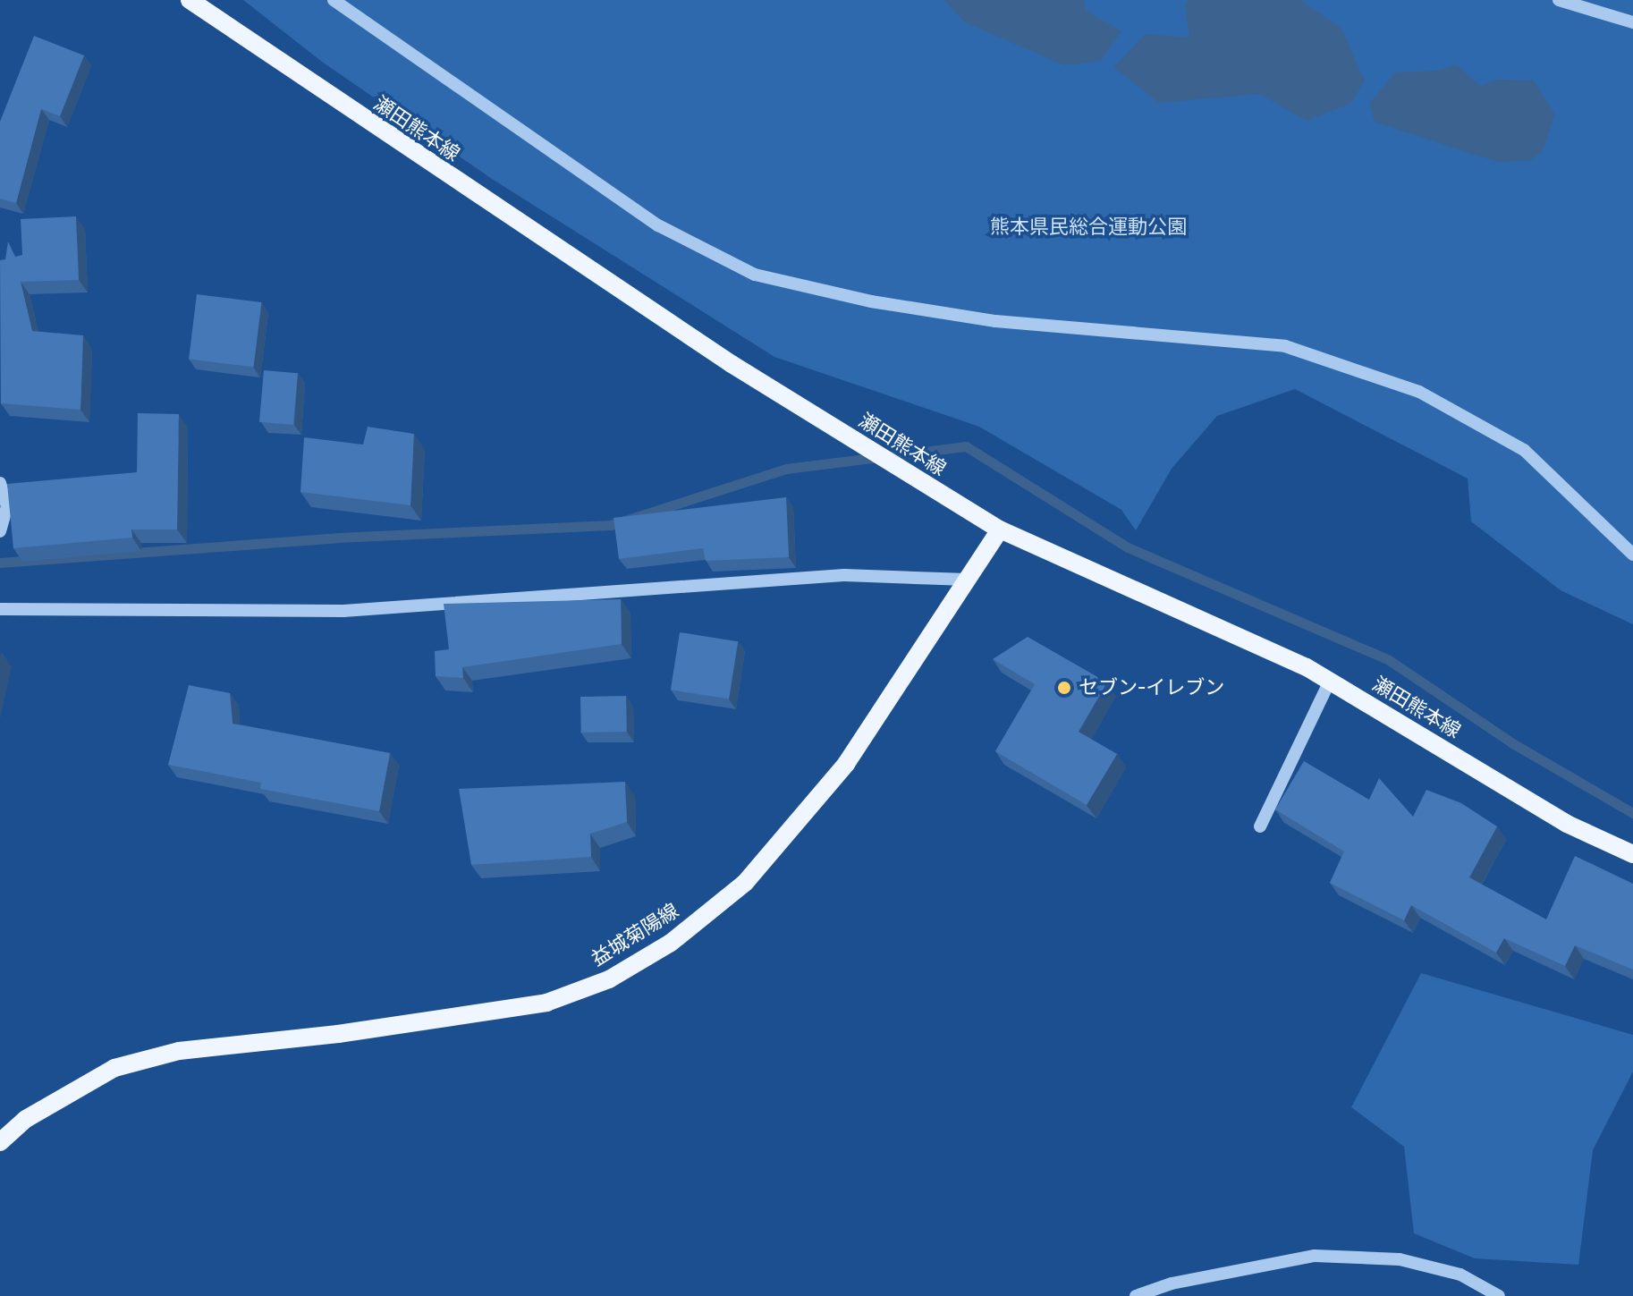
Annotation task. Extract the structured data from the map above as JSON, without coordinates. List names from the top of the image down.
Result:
{
  "streets": {
    "main road": ["瀬田熊本線", "益城菊陽線"]
  },
  "crossings": [
    ["瀬田熊本線", "益城菊陽線"]
  ],
  "parks": ["熊本県民総合運動公園"],
  "places": ["セブン-イレブン"]
}
